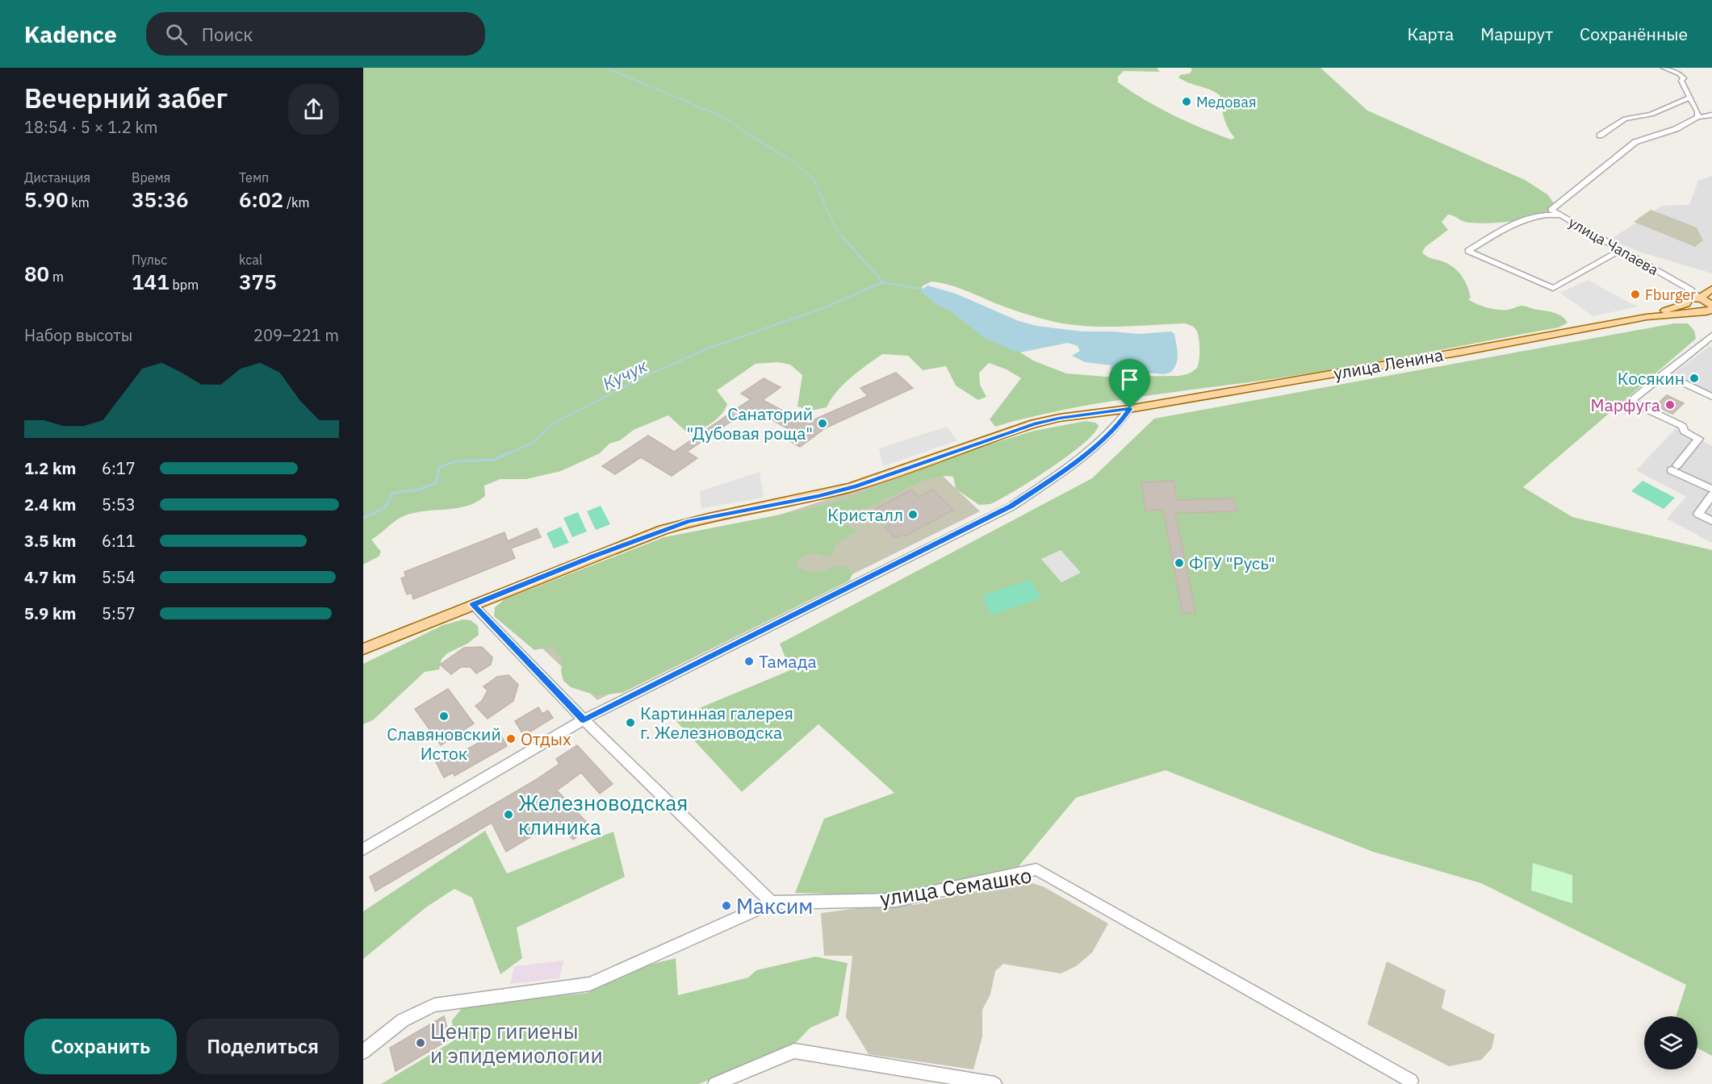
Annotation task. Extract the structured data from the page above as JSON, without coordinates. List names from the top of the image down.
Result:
{
  "streets": {
    "main road": ["улица Ленина"],
    "street": ["улица Чапаева", "улица Семашко"]
  },
  "crossings": [
    ["улица Чапаева", "улица Ленина"]
  ],
  "water": ["Кучук"],
  "places": [
    "Медовая",
    "Fburger",
    "Косякин",
    "Марфуга",
    "Санаторий \"Дубовая роща\"",
    "Кристалл",
    "ФГУ \"Русь\"",
    "Тамада",
    "Славяновский Исток",
    "Картинная галерея г. Железноводска",
    "Отдых",
    "Железноводская клиника",
    "Максим",
    "Центр гигиены и эпидемиологии"
  ],
  "page": {
    "header": "Kadence",
    "search": "Поиск",
    "nav": ["Карта", "Маршрут", "Сохранённые"],
    "heading": ["Вечерний забег", "18:54 · 5 × 1.2 km"],
    "stats": [
      ["Дистанция", "5.90 km"],
      ["Время", "35:36"],
      ["Темп", "6:02 /km"],
      ["80 m"],
      ["Пульс", "141 bpm"],
      ["kcal", "375"]
    ],
    "chart": ["Набор высоты", "209–221 m"],
    "list": [
      {
        "name": "1.2 km",
        "note": "6:17"
      },
      {
        "name": "2.4 km",
        "note": "5:53"
      },
      {
        "name": "3.5 km",
        "note": "6:11"
      },
      {
        "name": "4.7 km",
        "note": "5:54"
      },
      {
        "name": "5.9 km",
        "note": "5:57"
      }
    ],
    "buttons": ["Сохранить", "Поделиться"]
  }
}
